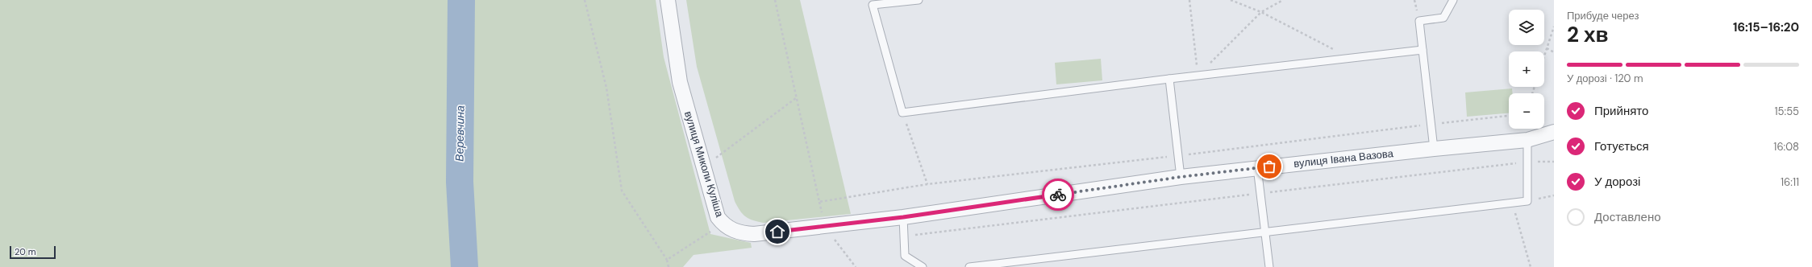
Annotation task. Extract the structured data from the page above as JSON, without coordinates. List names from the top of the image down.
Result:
{
  "streets": {
    "street": ["вулиця Івана Вазова", "вулиця Миколи Куліша"]
  },
  "crossings": [
    ["вулиця Івана Вазова", "вулиця Миколи Куліша"]
  ],
  "water": ["Веревчина"],
  "scale_bar": "20 m",
  "page": {
    "heading": ["2 хв", "Прибуде через", "16:15–16:20"],
    "map_buttons": ["+", "−"],
    "bar": "У дорозі · 120 m",
    "list": [
      ["Прийнято", "15:55"],
      ["Готується", "16:08"],
      ["У дорозі", "16:11"],
      "Доставлено"
    ],
    "scale": "20 m"
  }
}
